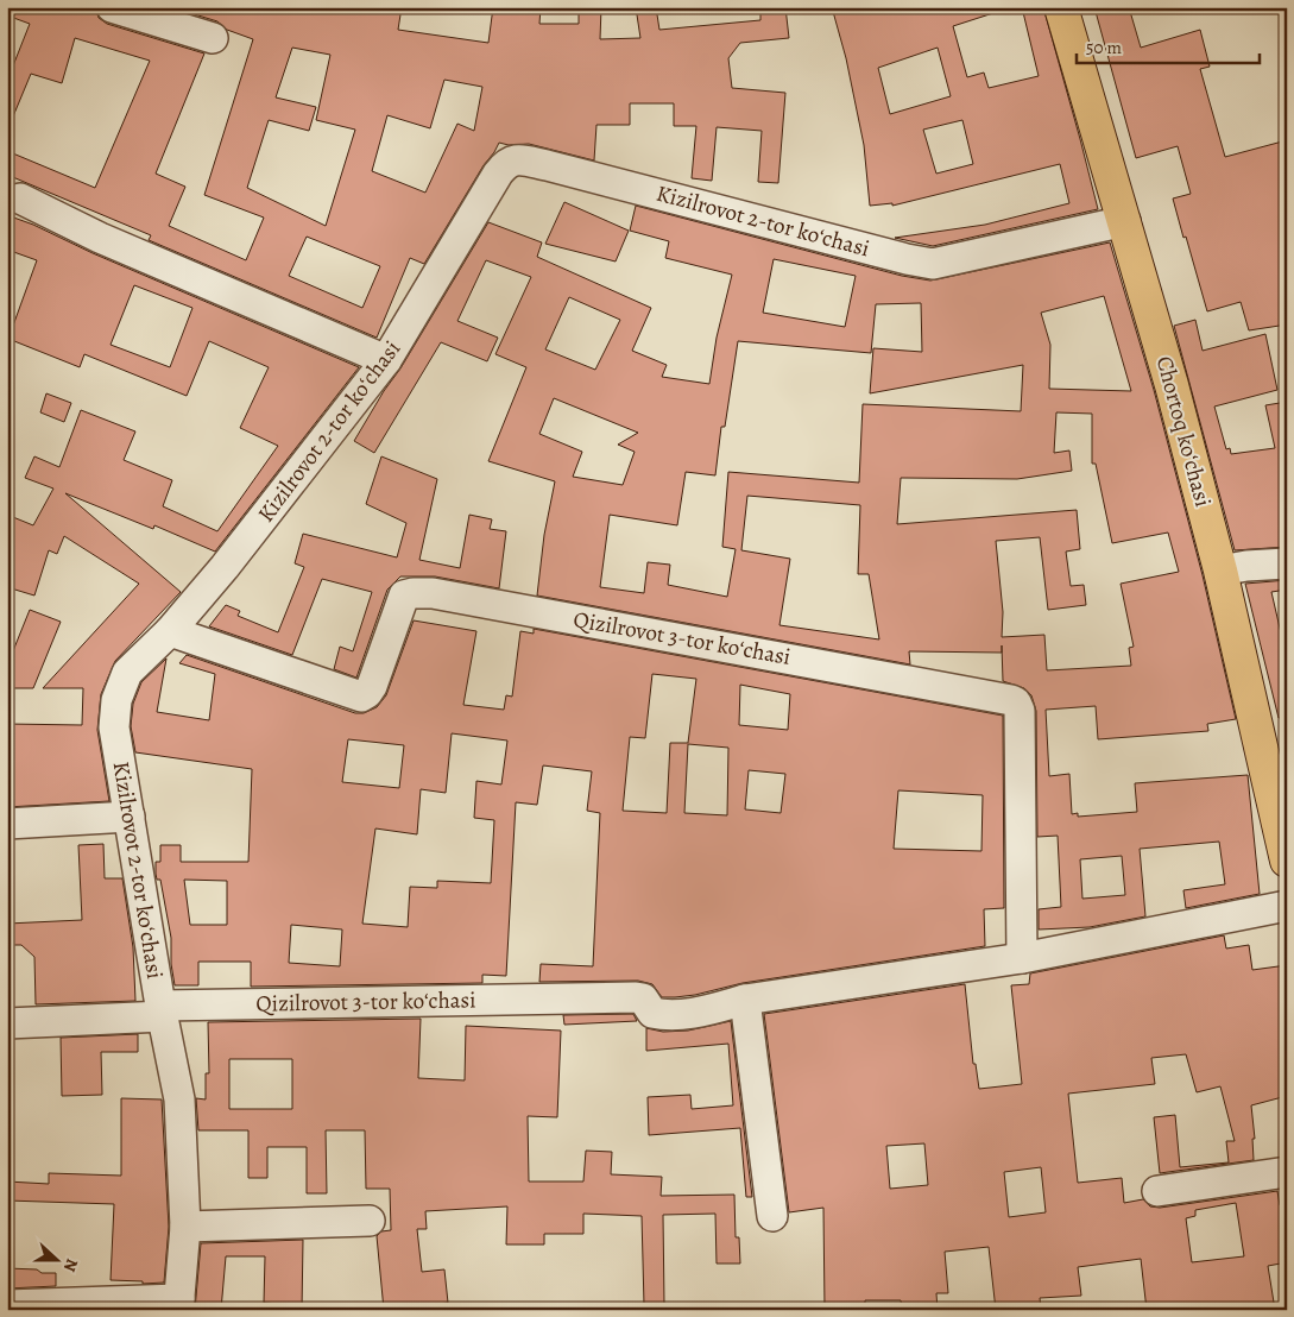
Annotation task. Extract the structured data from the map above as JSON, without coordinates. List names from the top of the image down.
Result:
{
  "streets": {
    "main road": ["Chortoq koʻchasi"],
    "street": ["Kizilrovot 2-tor koʻchasi", "Qizilrovot 3-tor koʻchasi"]
  },
  "crossings": [
    ["Kizilrovot 2-tor koʻchasi", "Chortoq koʻchasi"],
    ["Kizilrovot 2-tor koʻchasi", "Qizilrovot 3-tor koʻchasi"]
  ],
  "scale_bar": "50 m",
  "north": "right"
}
